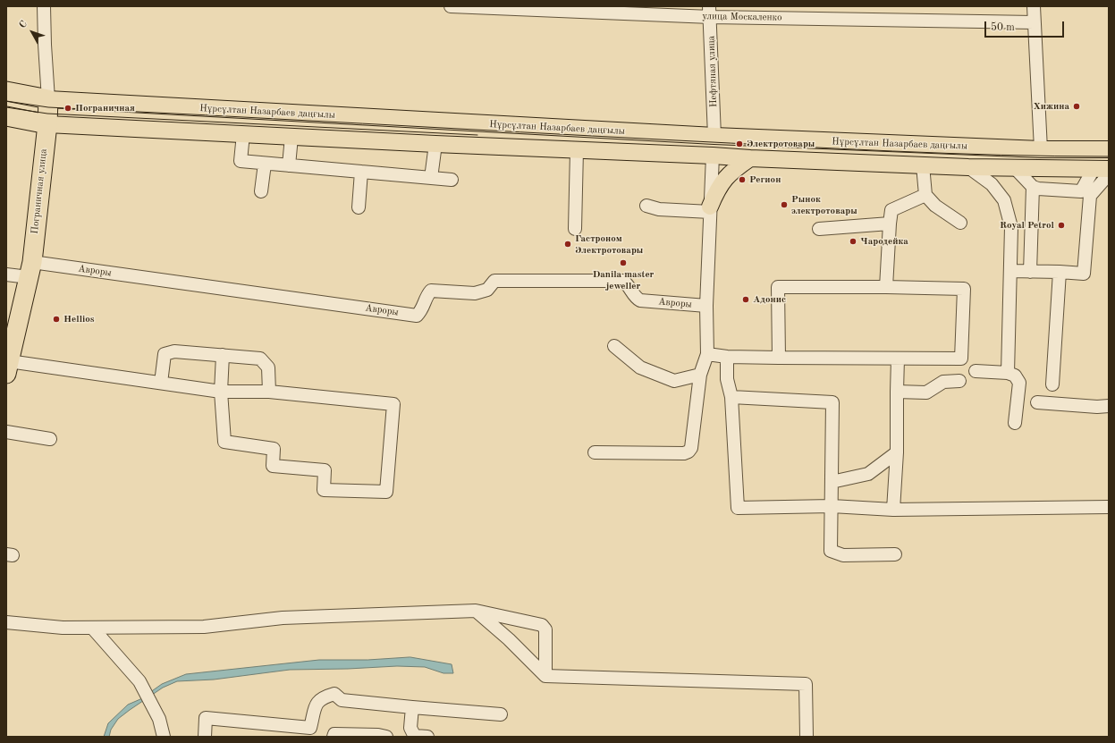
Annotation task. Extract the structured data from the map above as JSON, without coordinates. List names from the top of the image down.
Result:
{
  "streets": {
    "highway": ["Нұрсұлтан Назарбаев даңғылы", "Пограничная улица"],
    "street": ["улица Москаленко", "Нефтяная улица", "Авроры"]
  },
  "crossings": [
    ["улица Москаленко", "Нефтяная улица"],
    ["Нефтяная улица", "Нұрсұлтан Назарбаев даңғылы"],
    ["Нұрсұлтан Назарбаев даңғылы", "Пограничная улица"],
    ["Пограничная улица", "Авроры"]
  ],
  "places": [
    "Хижина",
    "Пограничная",
    "Электротовары",
    "Регион",
    "Рынок электротовары",
    "Royal Petrol",
    "Чародейка",
    "Гастроном Электротовары",
    "Danila master jeweller",
    "Адонис",
    "Hellios"
  ],
  "scale_bar": "50 m",
  "north": "top left"
}
